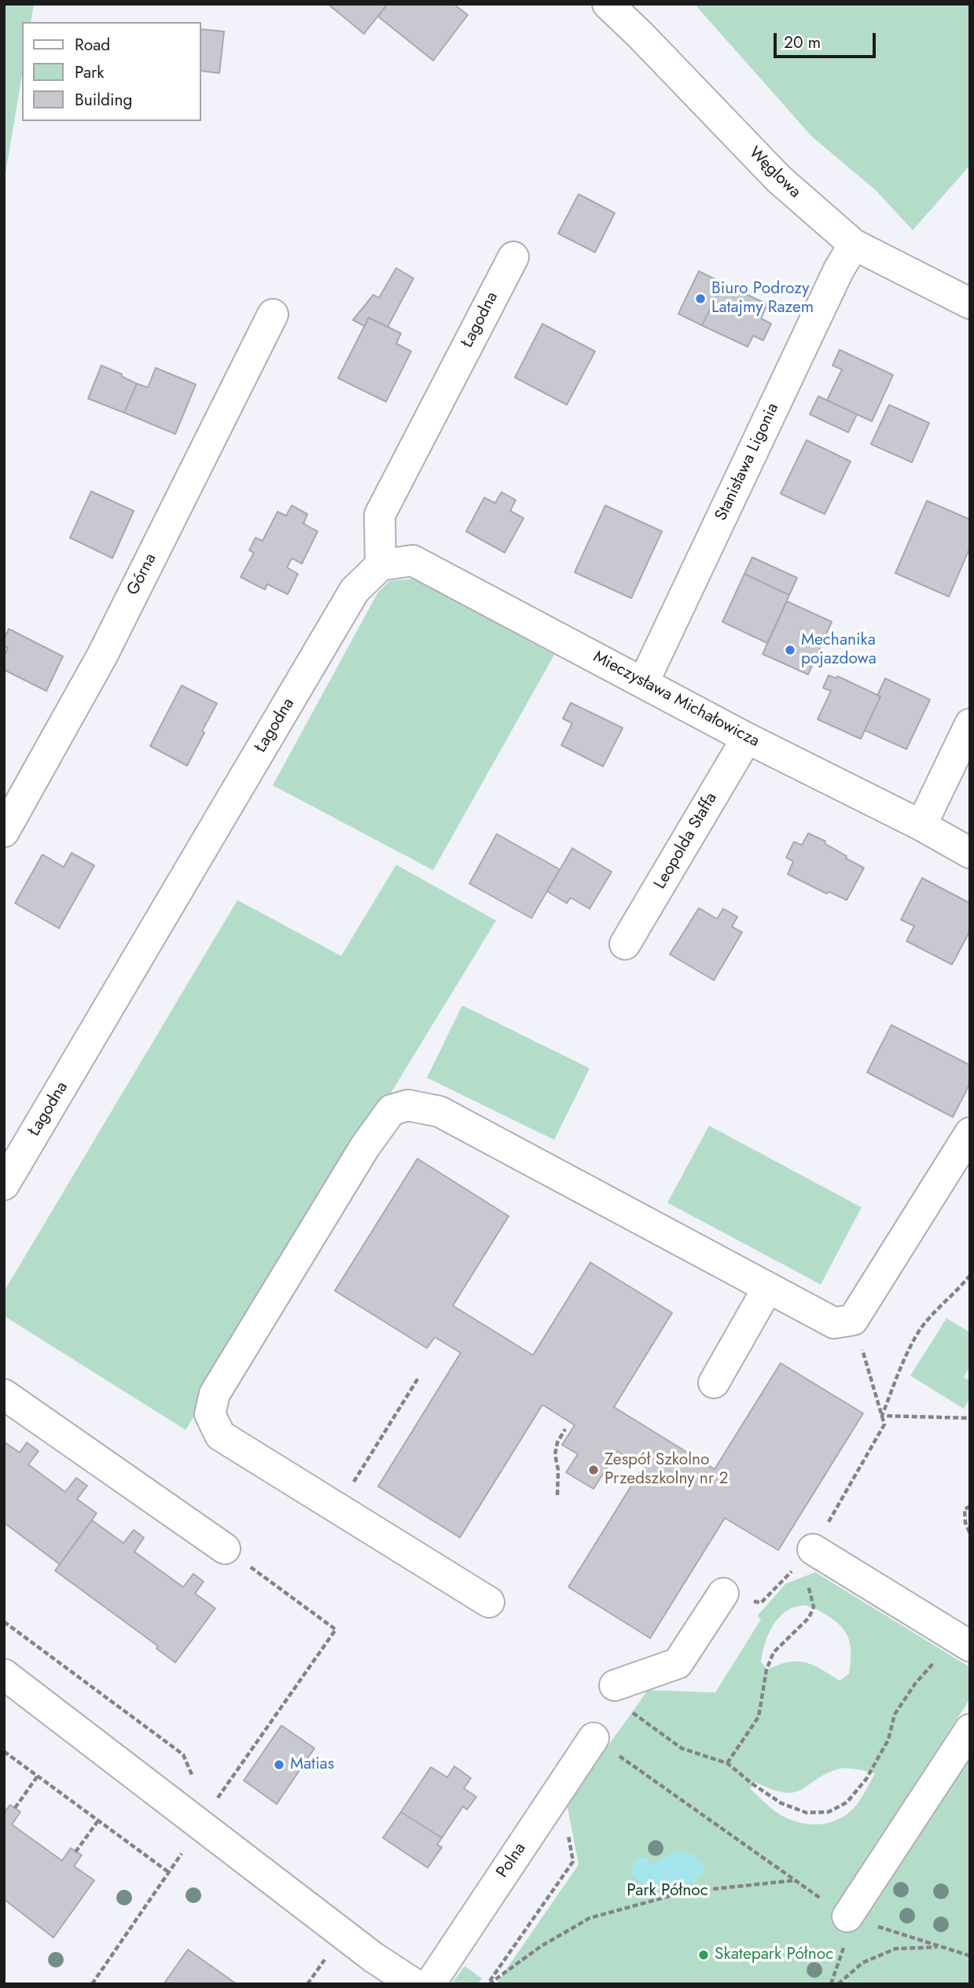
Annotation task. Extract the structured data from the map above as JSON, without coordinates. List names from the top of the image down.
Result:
{
  "streets": {
    "street": [
      "Węglowa",
      "Łagodna",
      "Stanisława Ligonia",
      "Górna",
      "Mieczysława Michałowicza",
      "Leopolda Staffa",
      "Polna"
    ]
  },
  "crossings": [
    ["Węglowa", "Stanisława Ligonia"],
    ["Łagodna", "Mieczysława Michałowicza"],
    ["Stanisława Ligonia", "Mieczysława Michałowicza"],
    ["Mieczysława Michałowicza", "Leopolda Staffa"]
  ],
  "parks": ["Park Północ"],
  "places": [
    "Biuro Podrozy Latajmy Razem",
    "Mechanika pojazdowa",
    "Zespół Szkolno Przedszkolny nr 2",
    "Matias",
    "Skatepark Północ"
  ],
  "legend": ["Road", "Park", "Building"],
  "scale_bar": "20 m"
}
